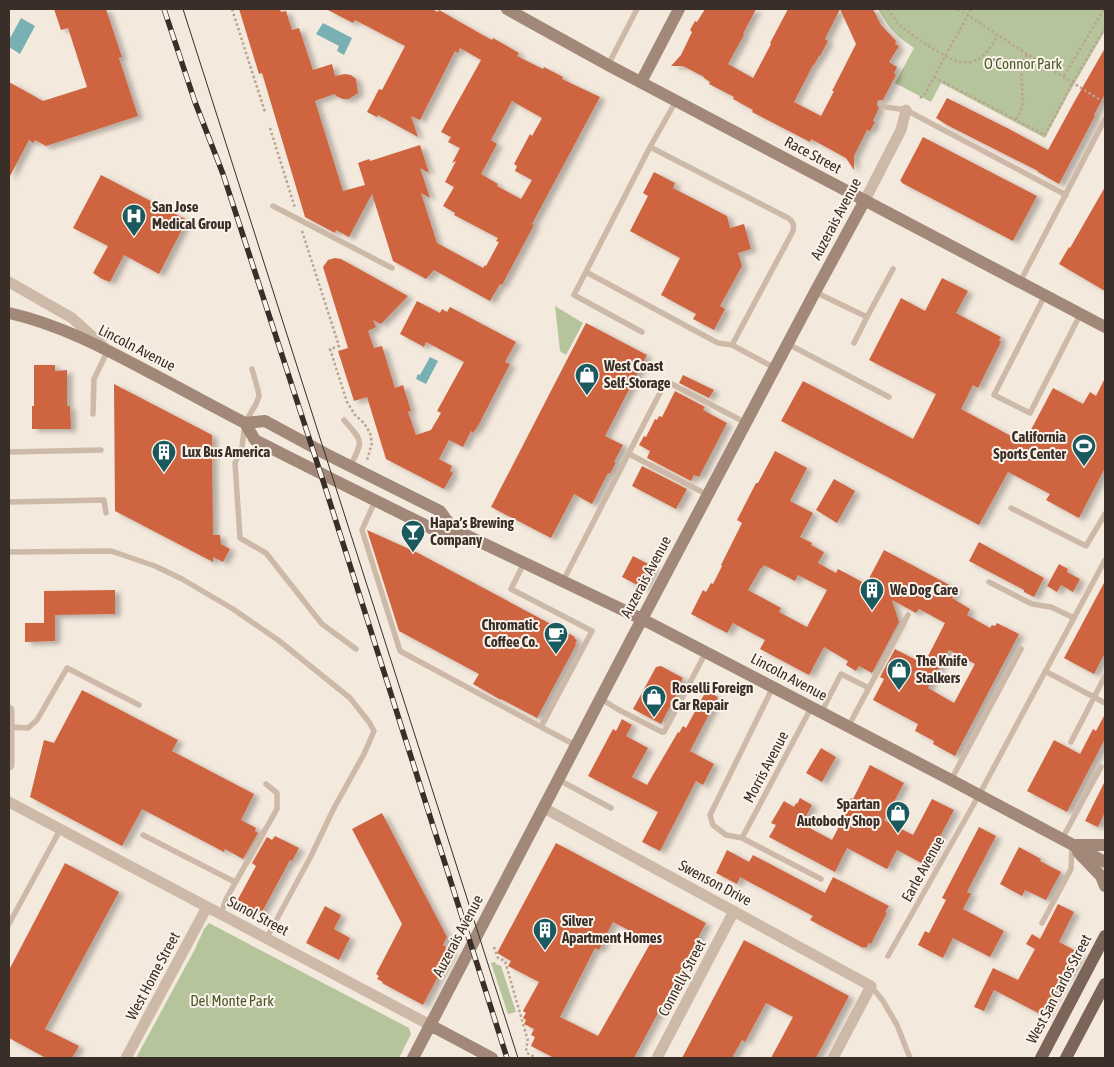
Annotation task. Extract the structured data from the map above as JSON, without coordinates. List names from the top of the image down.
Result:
{
  "streets": {
    "main road": [
      "Race Street",
      "Auzerais Avenue",
      "Lincoln Avenue",
      "Sunol Street",
      "West San Carlos Street"
    ],
    "street": ["Swenson Drive", "West Home Street", "Connelly Street"],
    "lane": ["Morris Avenue", "Earle Avenue"]
  },
  "crossings": [
    ["Race Street", "Auzerais Avenue"],
    ["Auzerais Avenue", "Lincoln Avenue"],
    ["Auzerais Avenue", "Swenson Drive"],
    ["Auzerais Avenue", "Sunol Street"],
    ["Lincoln Avenue", "Morris Avenue"],
    ["Lincoln Avenue", "Earle Avenue"],
    ["Swenson Drive", "Connelly Street"],
    ["Sunol Street", "West Home Street"]
  ],
  "parks": ["O'Connor Park", "Del Monte Park"],
  "places": {
    "hospital": ["San Jose Medical Group"],
    "shop": [
      "West Coast Self-Storage",
      "The Knife Stalkers",
      "Roselli Foreign Car Repair",
      "Spartan Autobody Shop"
    ],
    "sports": ["California Sports Center"],
    "building": ["Lux Bus America", "We Dog Care", "Silver Apartment Homes"],
    "bar": ["Hapa’s Brewing Company"],
    "cafe": ["Chromatic Coffee Co."]
  }
}
